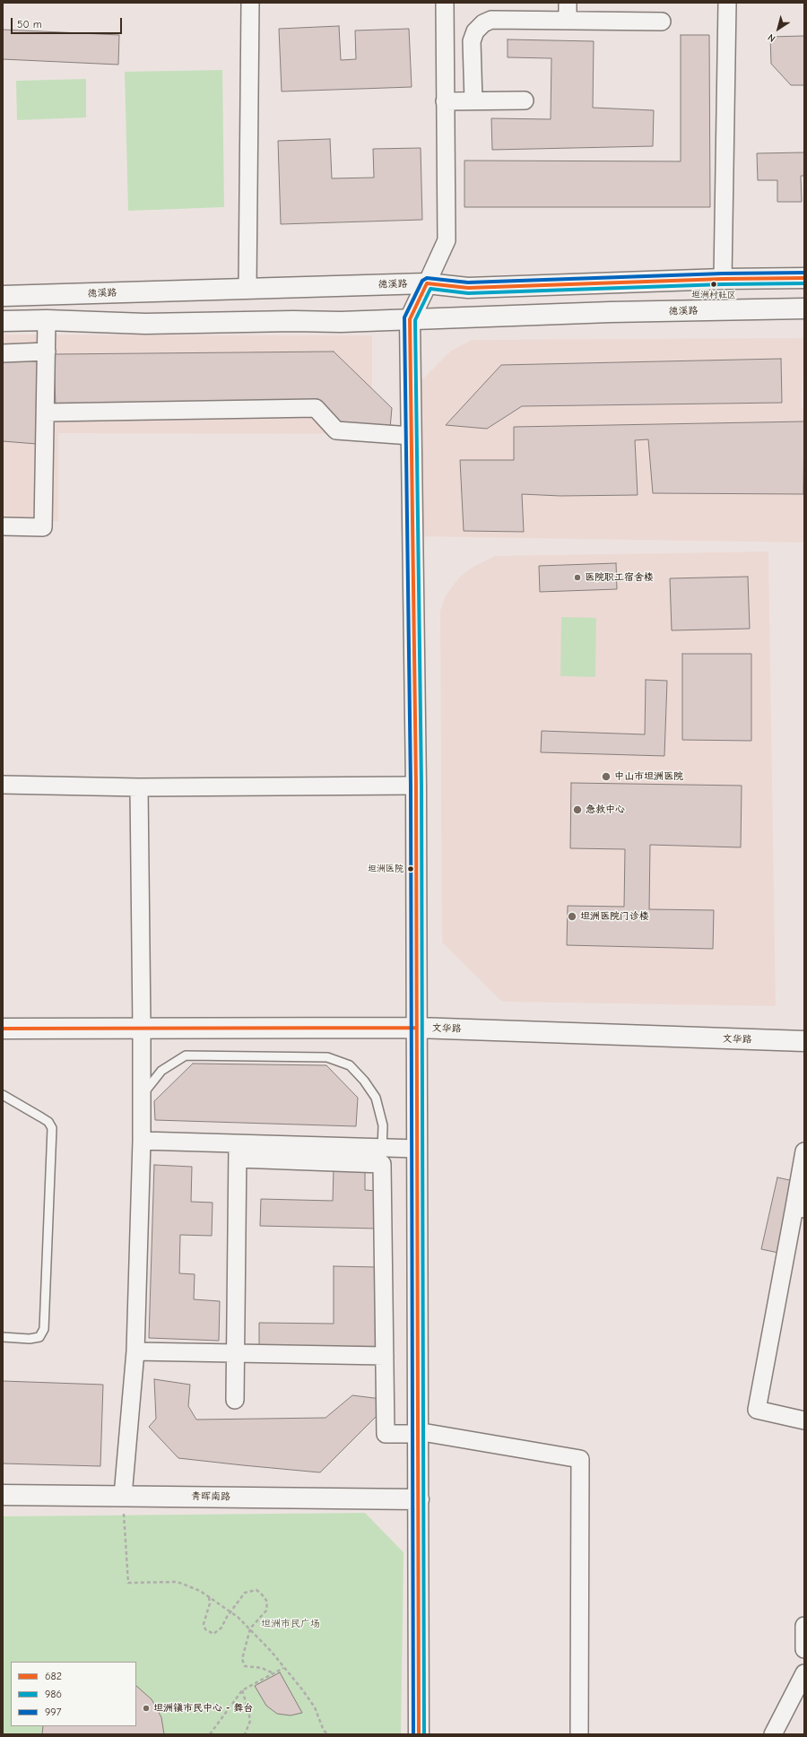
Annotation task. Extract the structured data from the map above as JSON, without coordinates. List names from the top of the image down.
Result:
{
  "streets": {
    "street": ["德溪路", "文华路", "青晖南路"]
  },
  "parks": ["坦洲市民广场"],
  "places": [
    "坦洲村社区",
    "医院职工宿舍楼",
    "中山市坦洲医院",
    "急救中心",
    "坦洲医院",
    "坦洲医院门诊楼",
    "坦洲镇市民中心 - 舞台"
  ],
  "lines": ["transit line 997", "transit line 682", "transit line 986"],
  "legend": ["682", "986", "997"],
  "scale_bar": "50 m",
  "north": "bottom left"
}
